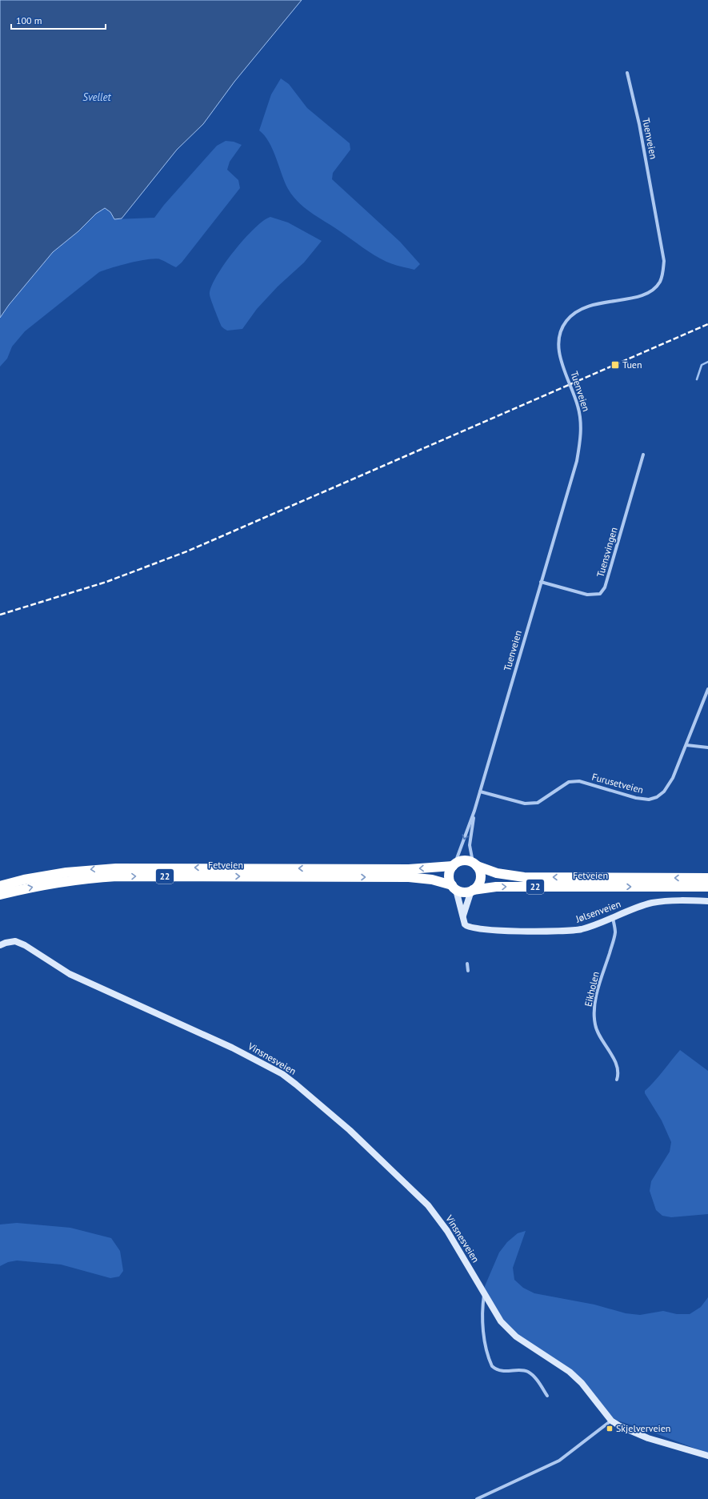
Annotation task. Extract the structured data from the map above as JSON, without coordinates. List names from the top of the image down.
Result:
{
  "streets": {
    "highway": ["Fetveien", "22"],
    "main road": ["Jølsenveien", "Vinsnesveien"],
    "street": [
      "Tuenveien",
      "Tuensvingen",
      "Furusetveien",
      "Eikholen"
    ]
  },
  "crossings": [
    ["Tuenveien", "Tuensvingen"],
    ["Tuenveien", "Furusetveien"],
    ["Tuenveien", "Fetveien"],
    ["Tuenveien", "22"],
    ["Tuenveien", "Jølsenveien"],
    ["Fetveien", "22"],
    ["Fetveien", "Jølsenveien"],
    ["22", "Jølsenveien"],
    ["Jølsenveien", "Eikholen"]
  ],
  "water": ["Svellet"],
  "places": {
    "transit": ["Tuen", "Skjelverveien"]
  },
  "scale_bar": "100 m"
}
